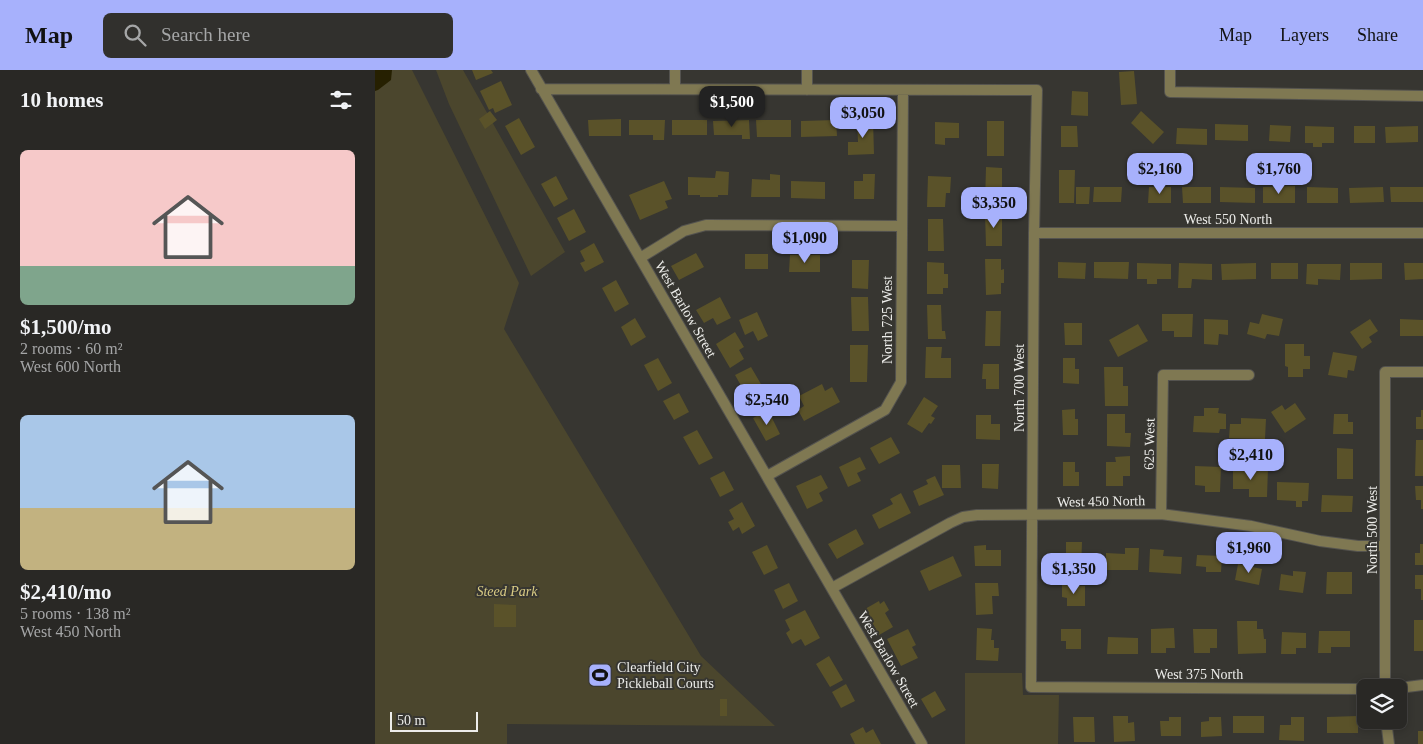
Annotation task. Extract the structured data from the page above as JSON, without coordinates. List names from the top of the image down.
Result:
{
  "streets": {
    "street": [
      "West 550 North",
      "West Barlow Street",
      "North 725 West",
      "North 700 West",
      "625 West",
      "West 450 North",
      "North 500 West",
      "West 375 North"
    ]
  },
  "crossings": [
    ["West 550 North", "North 700 West"],
    ["West Barlow Street", "North 725 West"],
    ["West Barlow Street", "West 450 North"],
    ["North 725 West", "North 700 West"],
    ["North 700 West", "West 450 North"],
    ["North 700 West", "West 375 North"],
    ["625 West", "West 450 North"],
    ["West 450 North", "North 500 West"]
  ],
  "parks": ["Steed Park"],
  "places": {
    "sports": ["Clearfield City Pickleball Courts"]
  },
  "scale_bar": "50 m",
  "page": {
    "header": "Map",
    "search": "Search here",
    "nav": ["Map", "Layers", "Share"],
    "heading": "10 homes",
    "price": [
      "$1,500",
      "$3,050",
      "$2,160",
      "$1,760",
      "$3,350",
      "$1,090",
      "$2,540",
      "$2,410",
      "$1,960",
      "$1,350"
    ],
    "list": [
      {
        "name": "$1,500/mo",
        "note": "2 rooms · 60 m² · West 600 North"
      },
      {
        "name": "$2,410/mo",
        "note": "5 rooms · 138 m² · West 450 North"
      }
    ],
    "scale": "50 m"
  }
}
